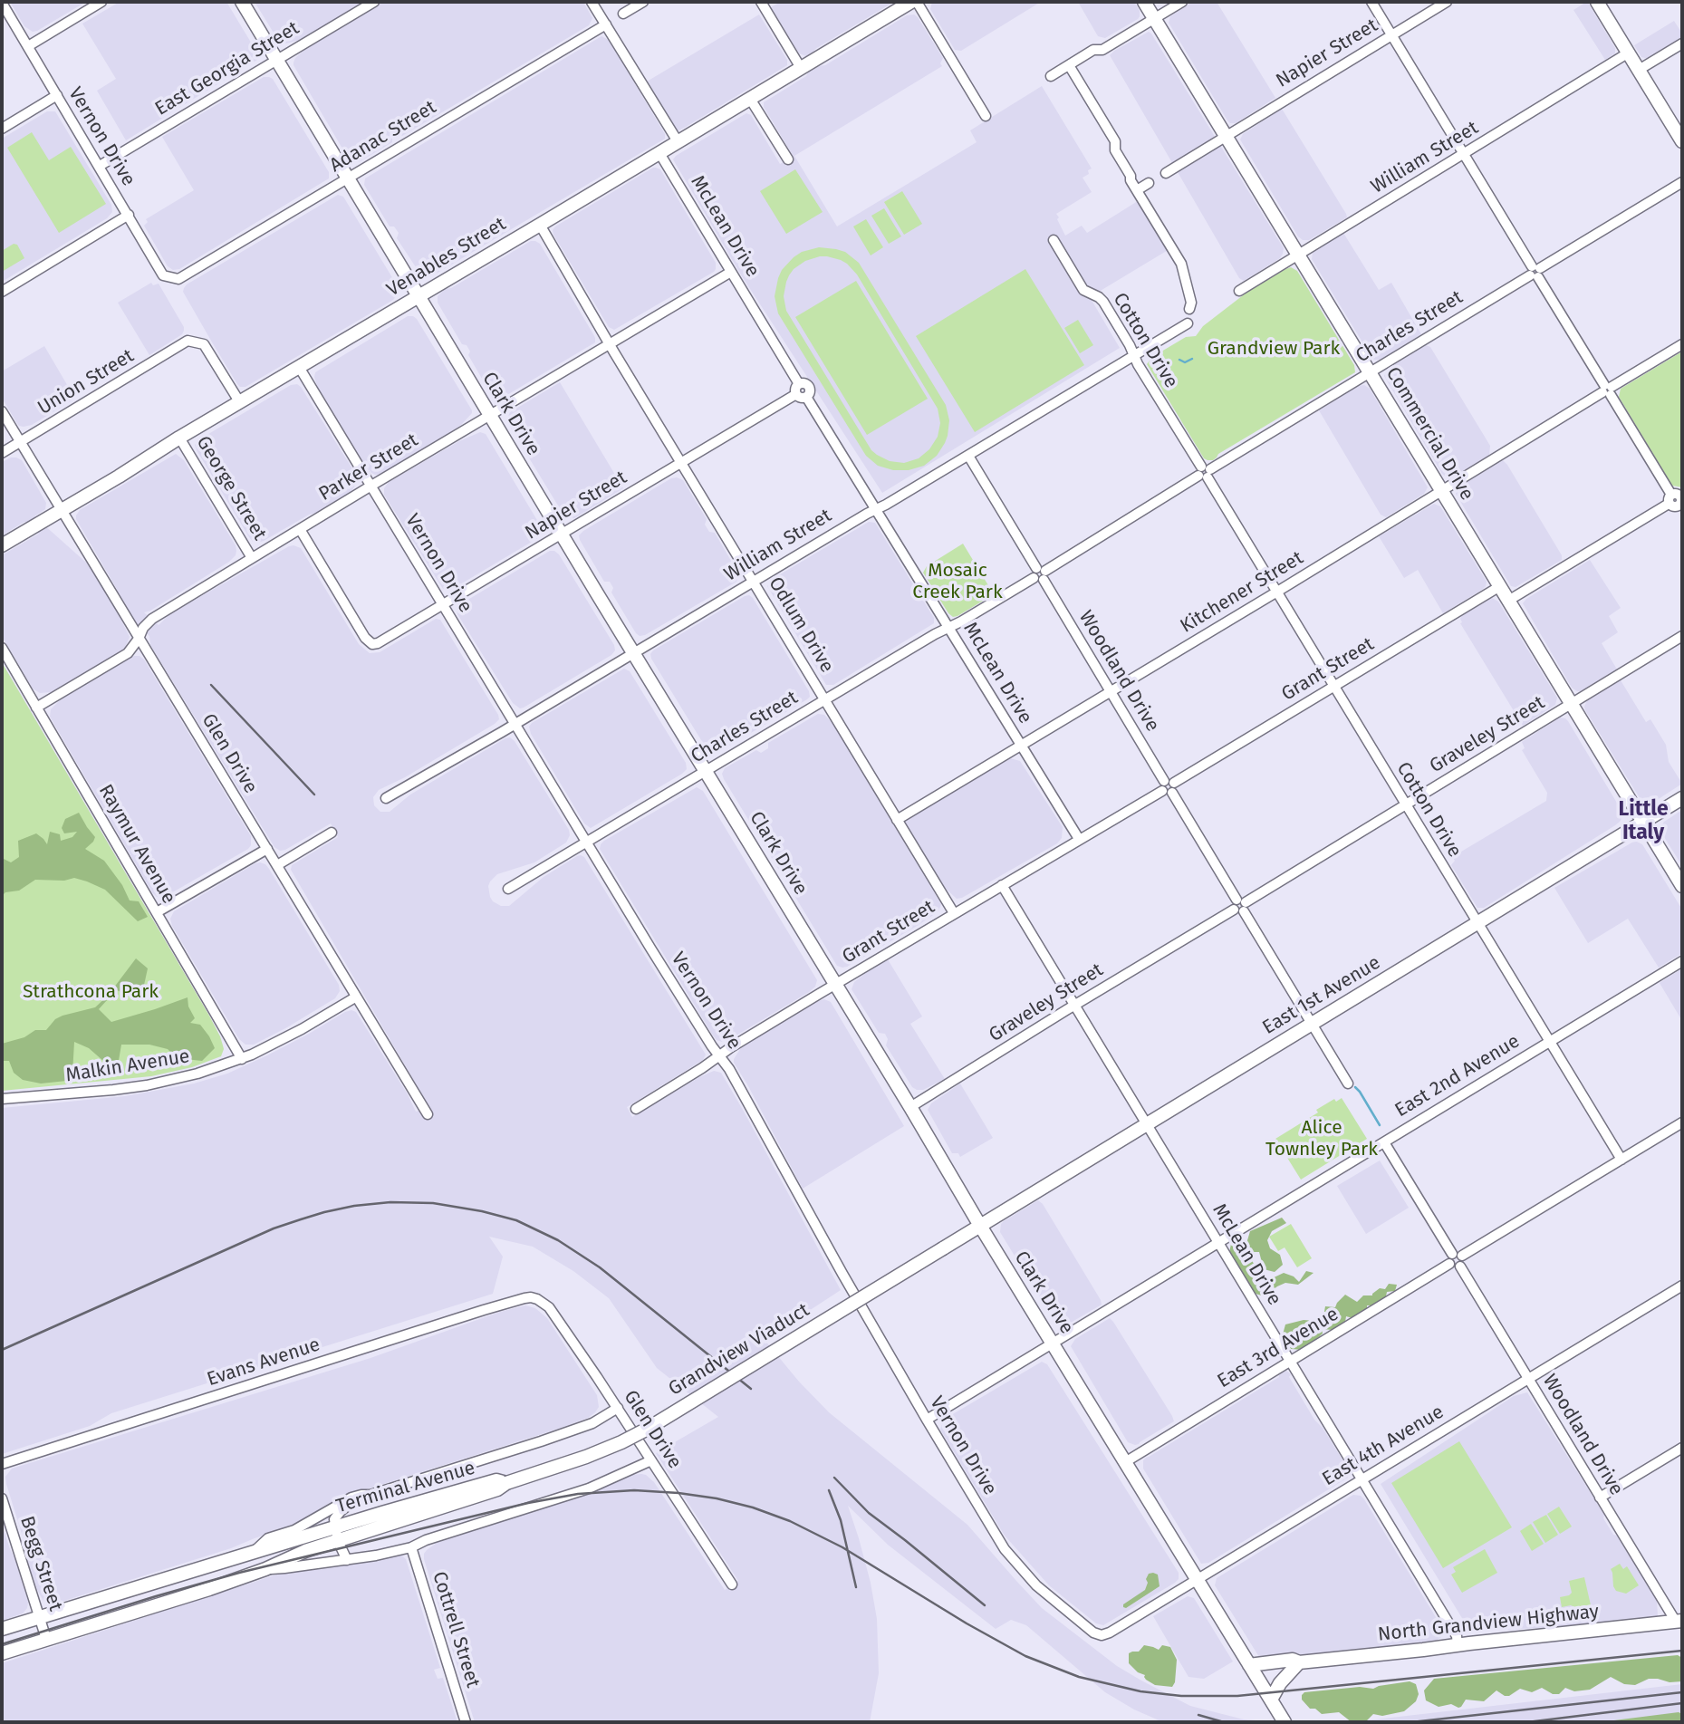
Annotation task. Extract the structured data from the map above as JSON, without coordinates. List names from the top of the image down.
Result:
{
  "streets": {
    "main road": [
      "Venables Street",
      "Clark Drive",
      "Commercial Drive",
      "East 1st Avenue",
      "Grandview Viaduct",
      "Terminal Avenue",
      "North Grandview Highway"
    ],
    "street": [
      "Napier Street",
      "East Georgia Street",
      "Vernon Drive",
      "Adanac Street",
      "William Street",
      "McLean Drive",
      "Charles Street",
      "Cotton Drive",
      "Union Street",
      "Parker Street",
      "George Street",
      "Kitchener Street",
      "Odlum Drive",
      "Grant Street",
      "Woodland Drive",
      "Graveley Street",
      "Glen Drive",
      "Raymur Avenue",
      "Malkin Avenue",
      "East 2nd Avenue",
      "East 3rd Avenue",
      "Evans Avenue",
      "East 4th Avenue",
      "Begg Street",
      "Cottrell Street"
    ]
  },
  "crossings": [
    ["Napier Street", "Vernon Drive"],
    ["Napier Street", "McLean Drive"],
    ["Napier Street", "Clark Drive"],
    ["Napier Street", "Commercial Drive"],
    ["Napier Street", "Parker Street"],
    ["Napier Street", "Odlum Drive"],
    ["East Georgia Street", "Vernon Drive"],
    ["East Georgia Street", "Clark Drive"],
    ["Vernon Drive", "Adanac Street"],
    ["Vernon Drive", "William Street"],
    ["Vernon Drive", "Venables Street"],
    ["Vernon Drive", "Charles Street"],
    ["Vernon Drive", "Parker Street"],
    ["Vernon Drive", "Grant Street"],
    ["Vernon Drive", "East 2nd Avenue"],
    ["Vernon Drive", "East 4th Avenue"],
    ["Adanac Street", "Clark Drive"],
    ["William Street", "McLean Drive"],
    ["William Street", "Cotton Drive"],
    ["William Street", "Clark Drive"],
    ["William Street", "Commercial Drive"],
    ["William Street", "Odlum Drive"],
    ["William Street", "Woodland Drive"],
    ["McLean Drive", "Venables Street"],
    ["McLean Drive", "Charles Street"],
    ["McLean Drive", "Parker Street"],
    ["McLean Drive", "Kitchener Street"],
    ["McLean Drive", "Grant Street"],
    ["McLean Drive", "Graveley Street"],
    ["McLean Drive", "East 1st Avenue"],
    ["McLean Drive", "East 2nd Avenue"],
    ["McLean Drive", "East 3rd Avenue"],
    ["McLean Drive", "East 4th Avenue"],
    ["McLean Drive", "North Grandview Highway"],
    ["Venables Street", "Union Street"],
    ["Venables Street", "Clark Drive"],
    ["Venables Street", "George Street"],
    ["Venables Street", "Odlum Drive"],
    ["Venables Street", "Glen Drive"],
    ["Charles Street", "Cotton Drive"],
    ["Charles Street", "Clark Drive"],
    ["Charles Street", "Commercial Drive"],
    ["Charles Street", "Odlum Drive"],
    ["Charles Street", "Woodland Drive"],
    ["Cotton Drive", "Kitchener Street"],
    ["Cotton Drive", "Grant Street"],
    ["Cotton Drive", "Graveley Street"],
    ["Cotton Drive", "East 1st Avenue"],
    ["Cotton Drive", "East 2nd Avenue"],
    ["Cotton Drive", "East 3rd Avenue"],
    ["Union Street", "Glen Drive"],
    ["Clark Drive", "Parker Street"],
    ["Clark Drive", "Grant Street"],
    ["Clark Drive", "Graveley Street"],
    ["Clark Drive", "East 1st Avenue"],
    ["Clark Drive", "East 2nd Avenue"],
    ["Clark Drive", "East 3rd Avenue"],
    ["Clark Drive", "Grandview Viaduct"],
    ["Clark Drive", "East 4th Avenue"],
    ["Clark Drive", "North Grandview Highway"],
    ["Commercial Drive", "Kitchener Street"],
    ["Commercial Drive", "Grant Street"],
    ["Commercial Drive", "Graveley Street"],
    ["Commercial Drive", "East 1st Avenue"],
    ["Parker Street", "George Street"],
    ["Parker Street", "Odlum Drive"],
    ["Parker Street", "Glen Drive"],
    ["Parker Street", "Raymur Avenue"],
    ["Kitchener Street", "Odlum Drive"],
    ["Kitchener Street", "Woodland Drive"],
    ["Odlum Drive", "Grant Street"],
    ["Grant Street", "Woodland Drive"],
    ["Woodland Drive", "Graveley Street"],
    ["Woodland Drive", "East 1st Avenue"],
    ["Woodland Drive", "East 2nd Avenue"],
    ["Woodland Drive", "East 3rd Avenue"],
    ["Woodland Drive", "East 4th Avenue"],
    ["Woodland Drive", "North Grandview Highway"],
    ["Glen Drive", "Malkin Avenue"],
    ["Glen Drive", "Evans Avenue"],
    ["Glen Drive", "Terminal Avenue"],
    ["Raymur Avenue", "Malkin Avenue"],
    ["East 1st Avenue", "Grandview Viaduct"],
    ["Grandview Viaduct", "Terminal Avenue"],
    ["Terminal Avenue", "Begg Street"],
    ["Terminal Avenue", "Cottrell Street"]
  ],
  "districts": ["Little Italy"],
  "parks": [
    "Grandview Park",
    "Mosaic Creek Park",
    "Strathcona Park",
    "Alice Townley Park"
  ]
}
